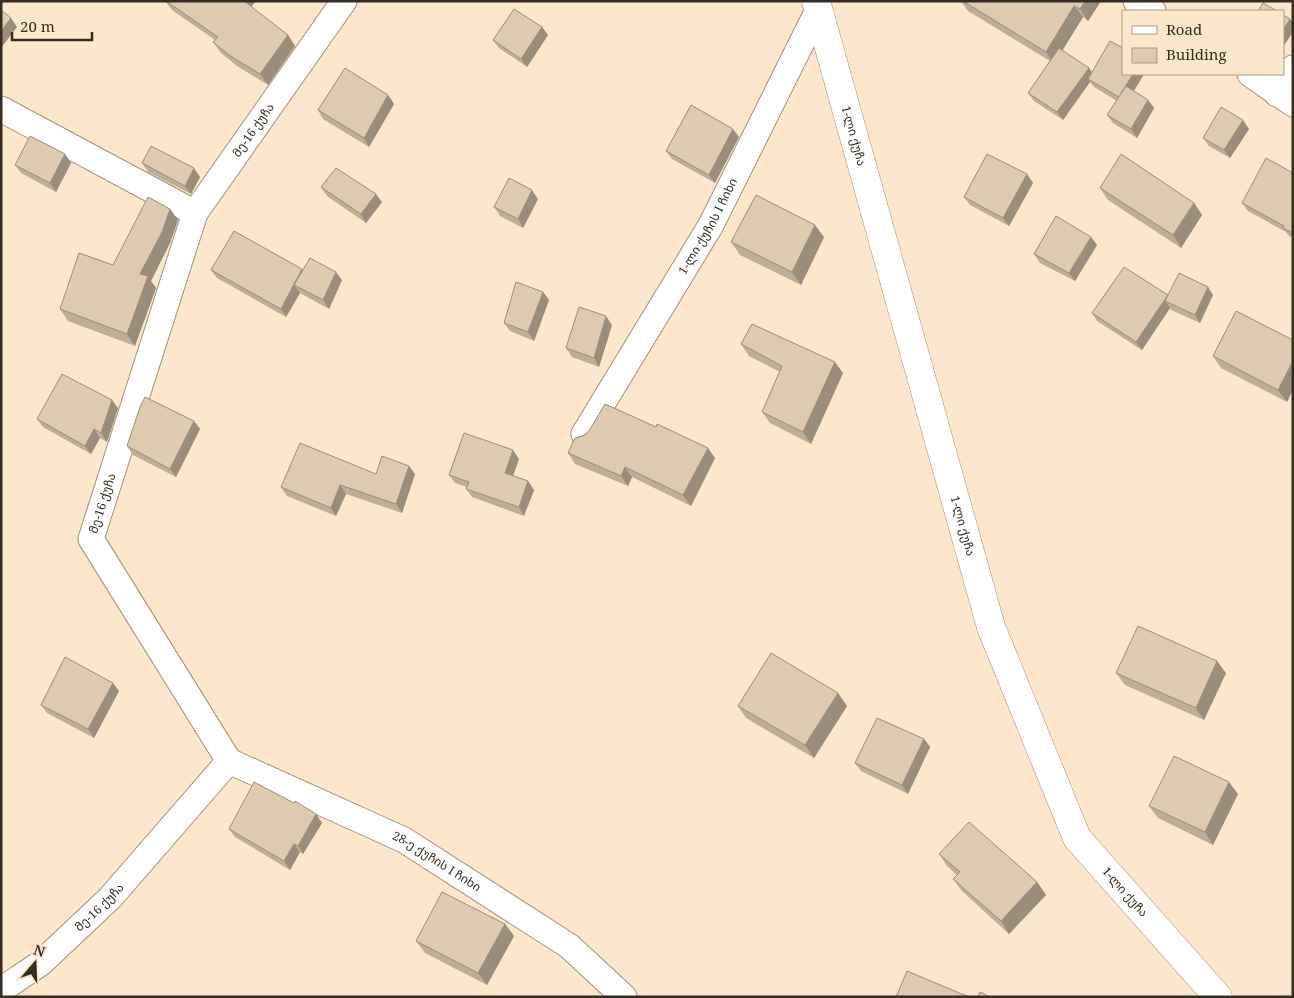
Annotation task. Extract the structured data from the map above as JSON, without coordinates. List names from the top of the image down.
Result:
{
  "streets": {
    "main road": ["1-ლი ქუჩა"],
    "street": ["მე-16 ქუჩა", "1-ლი ქუჩის I ჩიხი", "28-ე ქუჩის I ჩიხი"]
  },
  "crossings": [
    ["მე-16 ქუჩა", "28-ე ქუჩის I ჩიხი"],
    ["1-ლი ქუჩა", "1-ლი ქუჩის I ჩიხი"]
  ],
  "legend": ["Road", "Building"],
  "scale_bar": "20 m",
  "north": "top"
}
